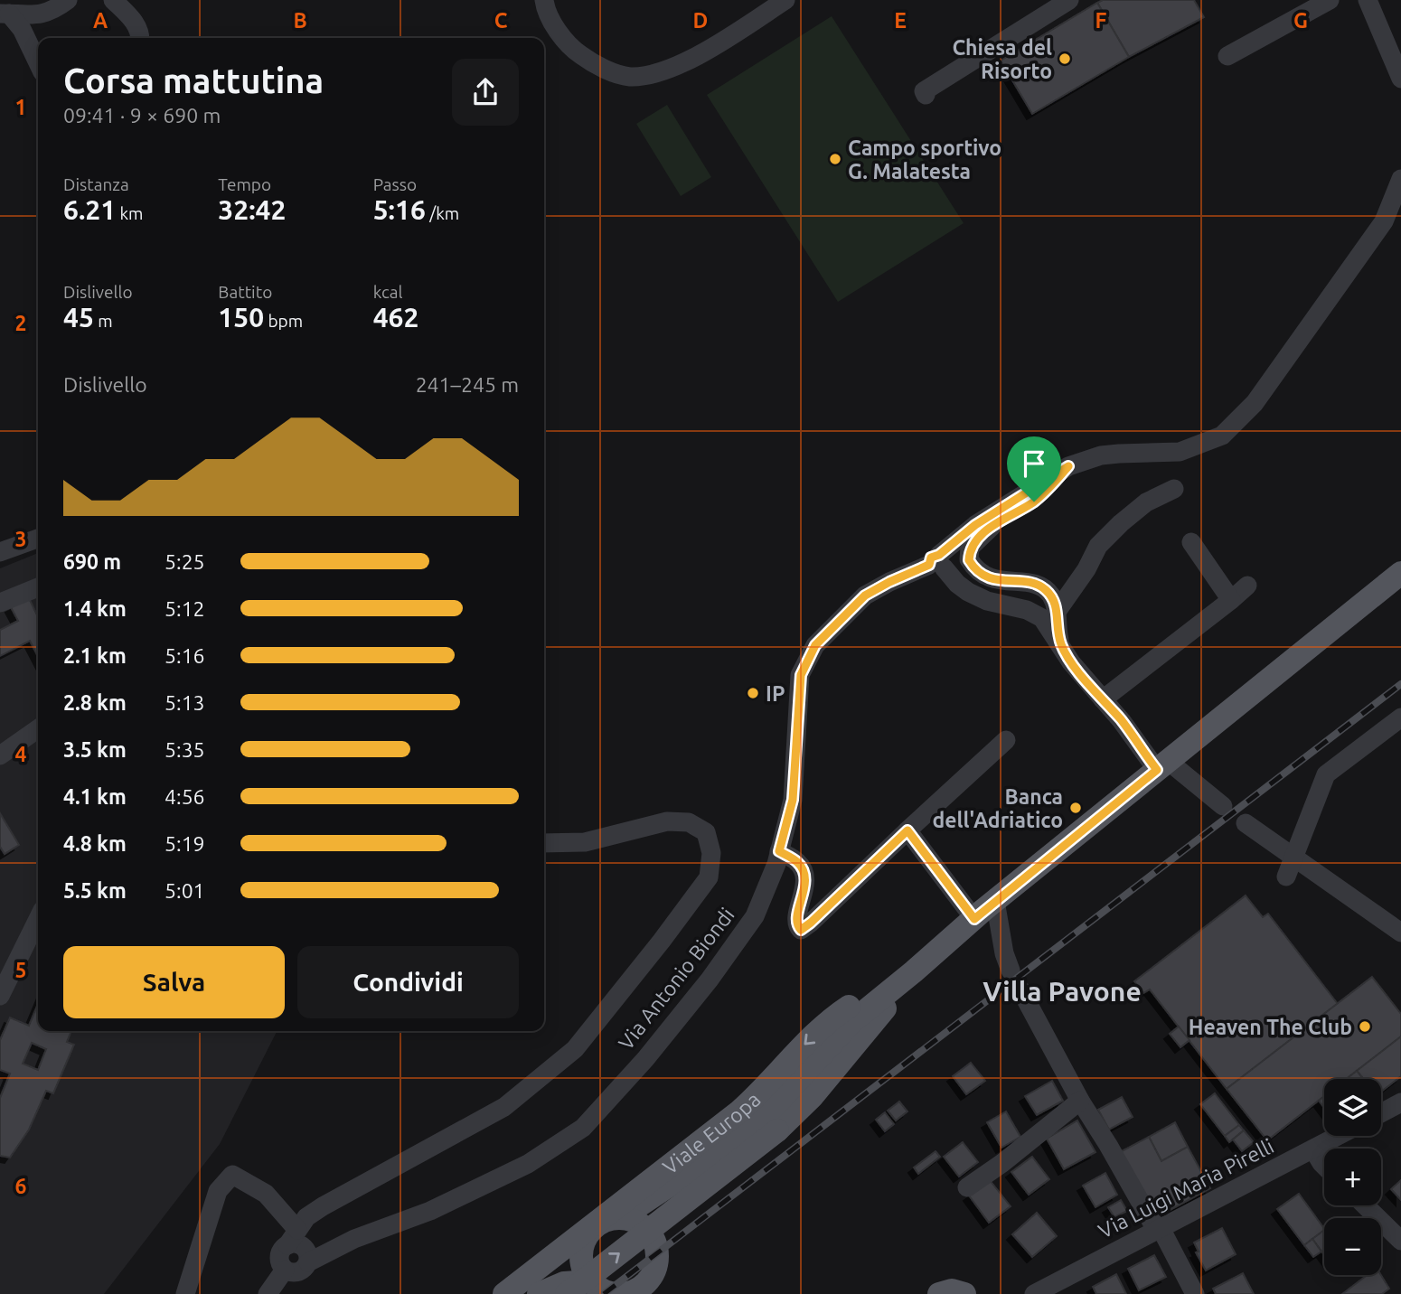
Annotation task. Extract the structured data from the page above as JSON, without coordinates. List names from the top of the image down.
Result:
{
  "streets": {
    "main road": ["Viale Europa"],
    "street": ["Via Antonio Biondi", "Via Luigi Maria Pirelli"]
  },
  "districts": ["Villa Pavone"],
  "places": [
    "Chiesa del Risorto",
    "Campo sportivo G. Malatesta",
    "IP",
    "Banca dell'Adriatico",
    "Heaven The Club"
  ],
  "page": {
    "heading": ["Corsa mattutina", "09:41 · 9 × 690 m"],
    "stats": [
      ["Distanza", "6.21 km"],
      ["Tempo", "32:42"],
      ["Passo", "5:16 /km"],
      ["Dislivello", "45 m"],
      ["Battito", "150 bpm"],
      ["kcal", "462"]
    ],
    "chart": ["Dislivello", "241–245 m"],
    "list": [
      {
        "name": "690 m",
        "note": "5:25"
      },
      {
        "name": "1.4 km",
        "note": "5:12"
      },
      {
        "name": "2.1 km",
        "note": "5:16"
      },
      {
        "name": "2.8 km",
        "note": "5:13"
      },
      {
        "name": "3.5 km",
        "note": "5:35"
      },
      {
        "name": "4.1 km",
        "note": "4:56"
      },
      {
        "name": "4.8 km",
        "note": "5:19"
      },
      {
        "name": "5.5 km",
        "note": "5:01"
      }
    ],
    "buttons": ["Salva", "Condividi"],
    "map_buttons": ["+", "−"]
  },
  "grid": {
    "columns": [
      "A",
      "B",
      "C",
      "D",
      "E",
      "F",
      "G"
    ],
    "rows": [
      "1",
      "2",
      "3",
      "4",
      "5",
      "6"
    ]
  }
}
